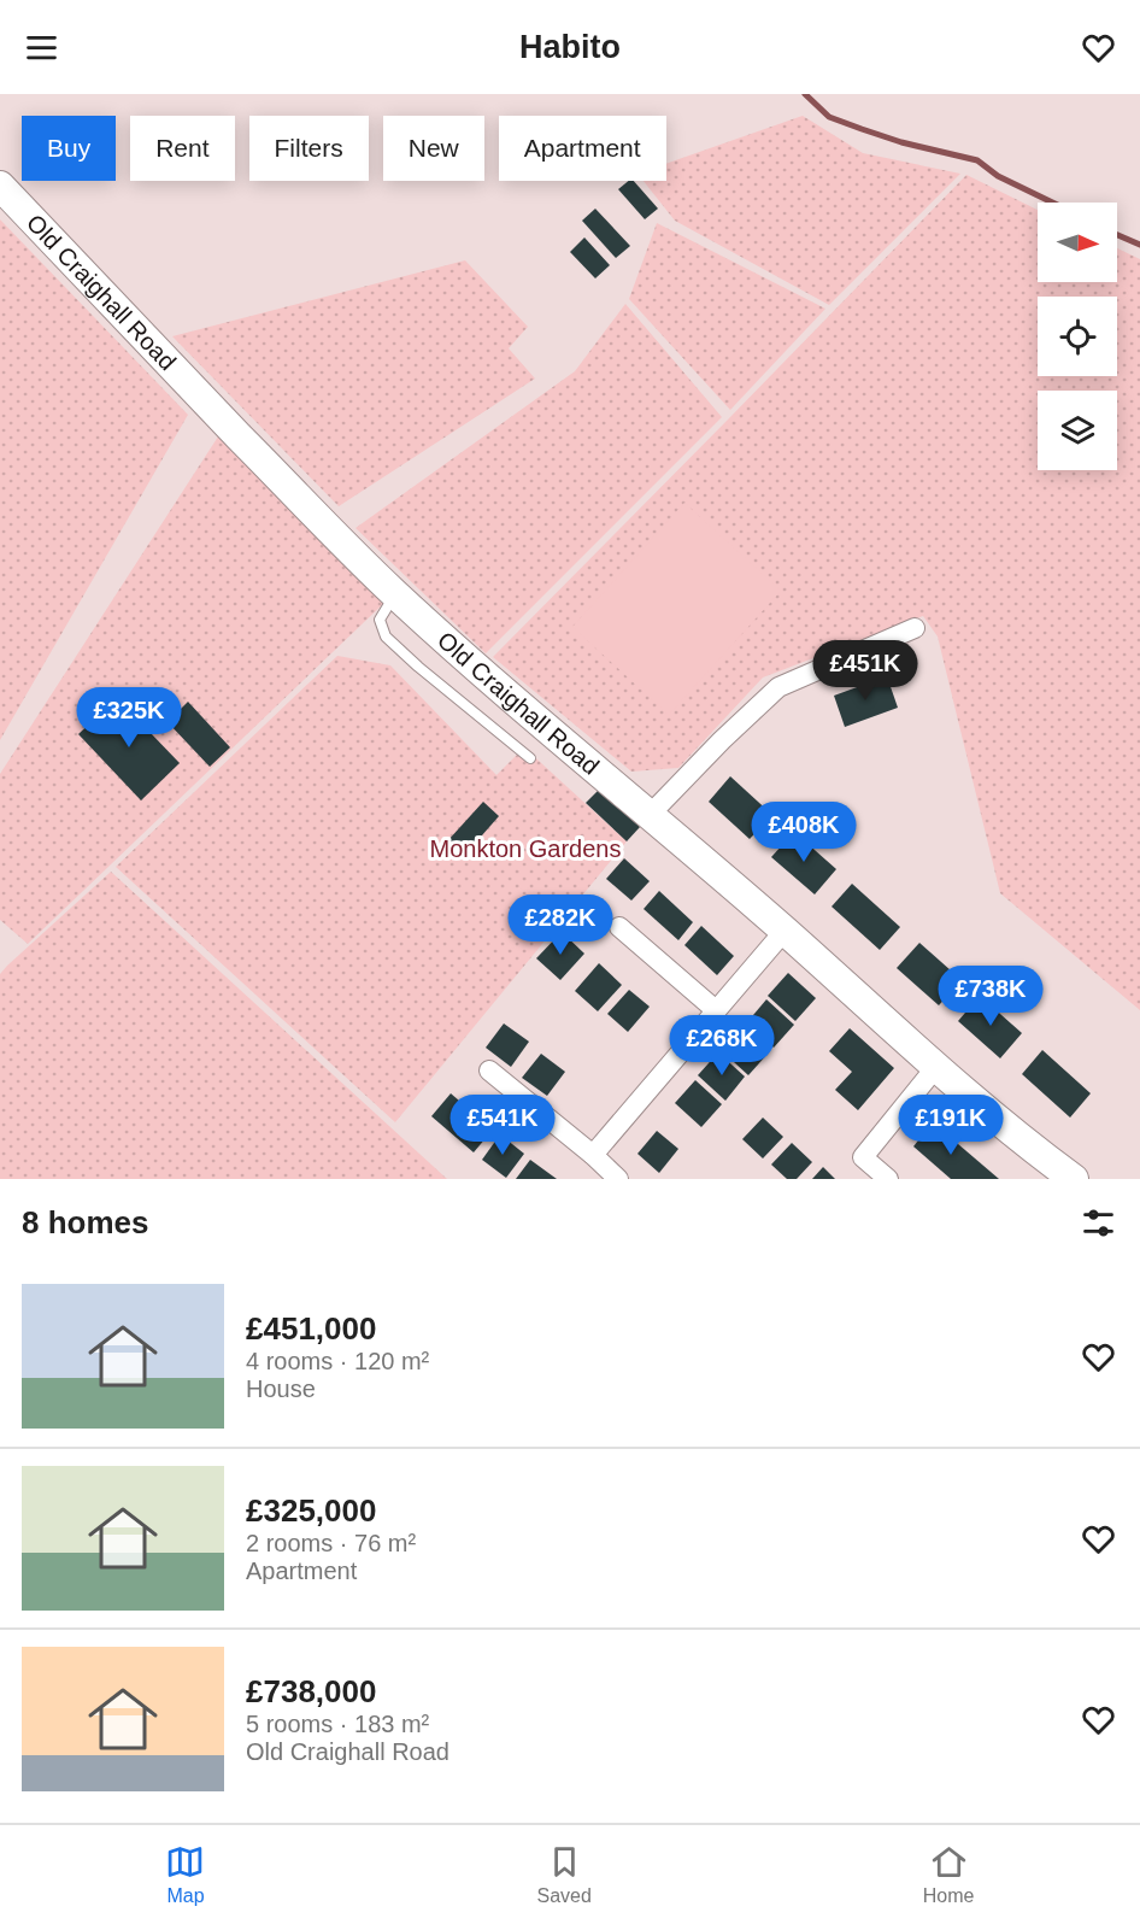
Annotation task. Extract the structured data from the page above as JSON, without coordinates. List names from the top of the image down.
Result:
{
  "streets": {
    "main road": ["Old Craighall Road"]
  },
  "parks": ["Monkton Gardens"],
  "north": "right",
  "page": {
    "header": "Habito",
    "chip": [
      "Buy",
      "Rent",
      "Filters",
      "New",
      "Apartment"
    ],
    "price": [
      "£451K",
      "£325K",
      "£408K",
      "£282K",
      "£738K",
      "£268K",
      "£541K",
      "£191K"
    ],
    "heading": "8 homes",
    "list": [
      {
        "name": "£451,000",
        "note": "4 rooms · 120 m² · House"
      },
      {
        "name": "£325,000",
        "note": "2 rooms · 76 m² · Apartment"
      },
      {
        "name": "£738,000",
        "note": "5 rooms · 183 m² · Old Craighall Road"
      }
    ],
    "tabs": ["Map", "Saved", "Home"]
  }
}
